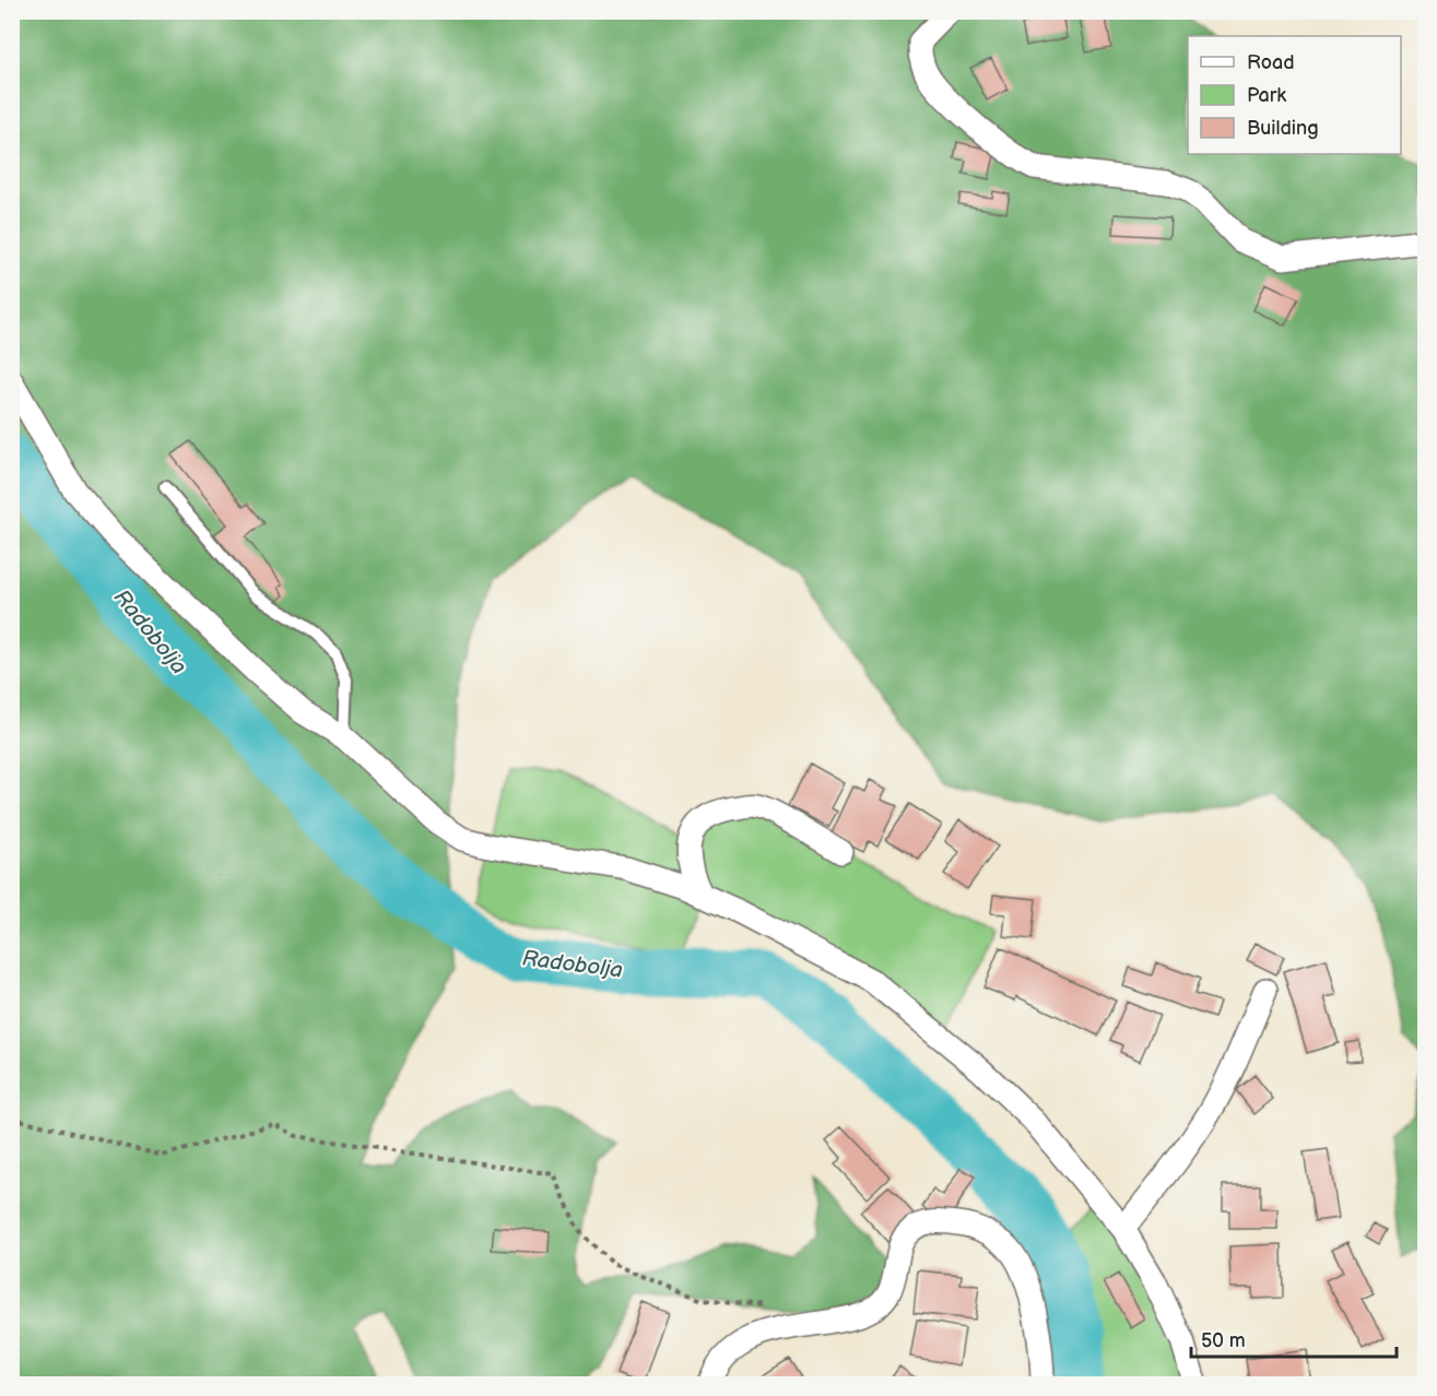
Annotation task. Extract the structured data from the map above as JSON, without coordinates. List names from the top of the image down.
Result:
{
  "water": ["Radobolja"],
  "legend": ["Road", "Park", "Building"],
  "scale_bar": "50 m"
}
